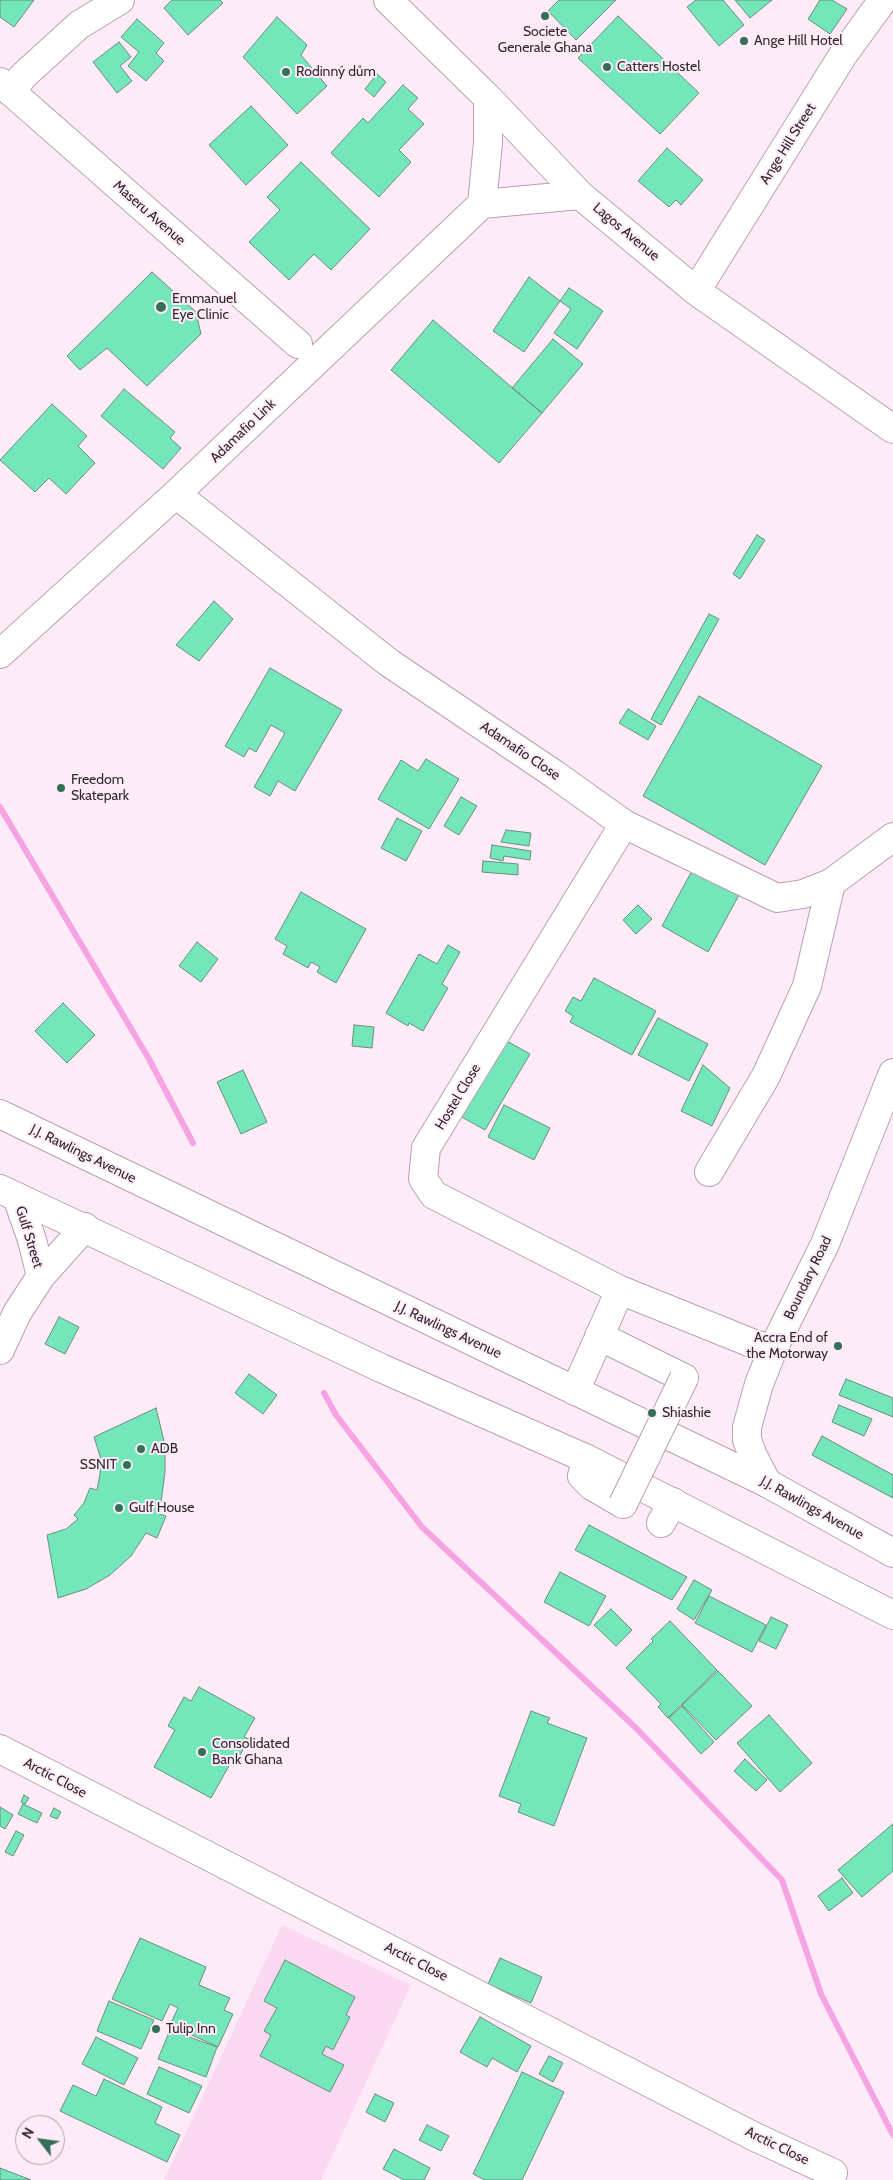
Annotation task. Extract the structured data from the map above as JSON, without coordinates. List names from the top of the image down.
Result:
{
  "streets": {
    "main road": [
      "Ange Hill Street",
      "Maseru Avenue",
      "Lagos Avenue",
      "Adamafio Link",
      "Adamafio Close",
      "Hostel Close",
      "J.J. Rawlings Avenue",
      "Gulf Street",
      "Boundary Road",
      "Arctic Close"
    ]
  },
  "crossings": [
    ["Ange Hill Street", "Lagos Avenue"],
    ["Adamafio Link", "Adamafio Close"],
    ["Adamafio Close", "Hostel Close"],
    ["Hostel Close", "Boundary Road"],
    ["J.J. Rawlings Avenue", "Boundary Road"]
  ],
  "places": [
    "Societe Generale Ghana",
    "Ange Hill Hotel",
    "Catters Hostel",
    "Rodinný dům",
    "Emmanuel Eye Clinic",
    "Freedom Skatepark",
    "Accra End of the Motorway",
    "Shiashie",
    "ADB",
    "SSNIT",
    "Gulf House",
    "Consolidated Bank Ghana",
    "Tulip Inn"
  ],
  "north": "top left"
}
